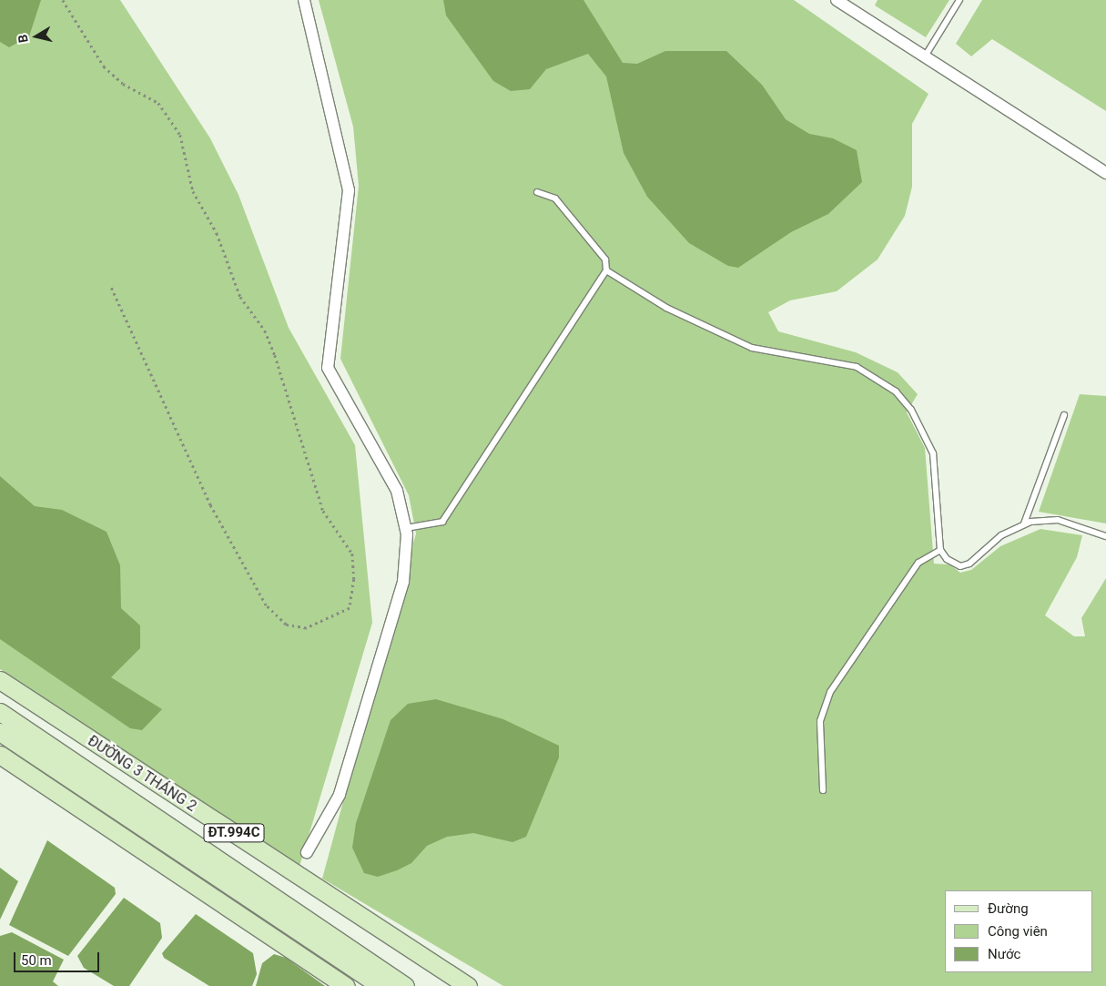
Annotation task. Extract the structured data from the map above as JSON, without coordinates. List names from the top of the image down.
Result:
{
  "streets": {
    "main road": ["ĐƯỜNG 3 THÁNG 2", "ĐT.994C"]
  },
  "legend": ["Đường", "Công viên", "Nước"],
  "scale_bar": "50 m",
  "north": "left"
}
